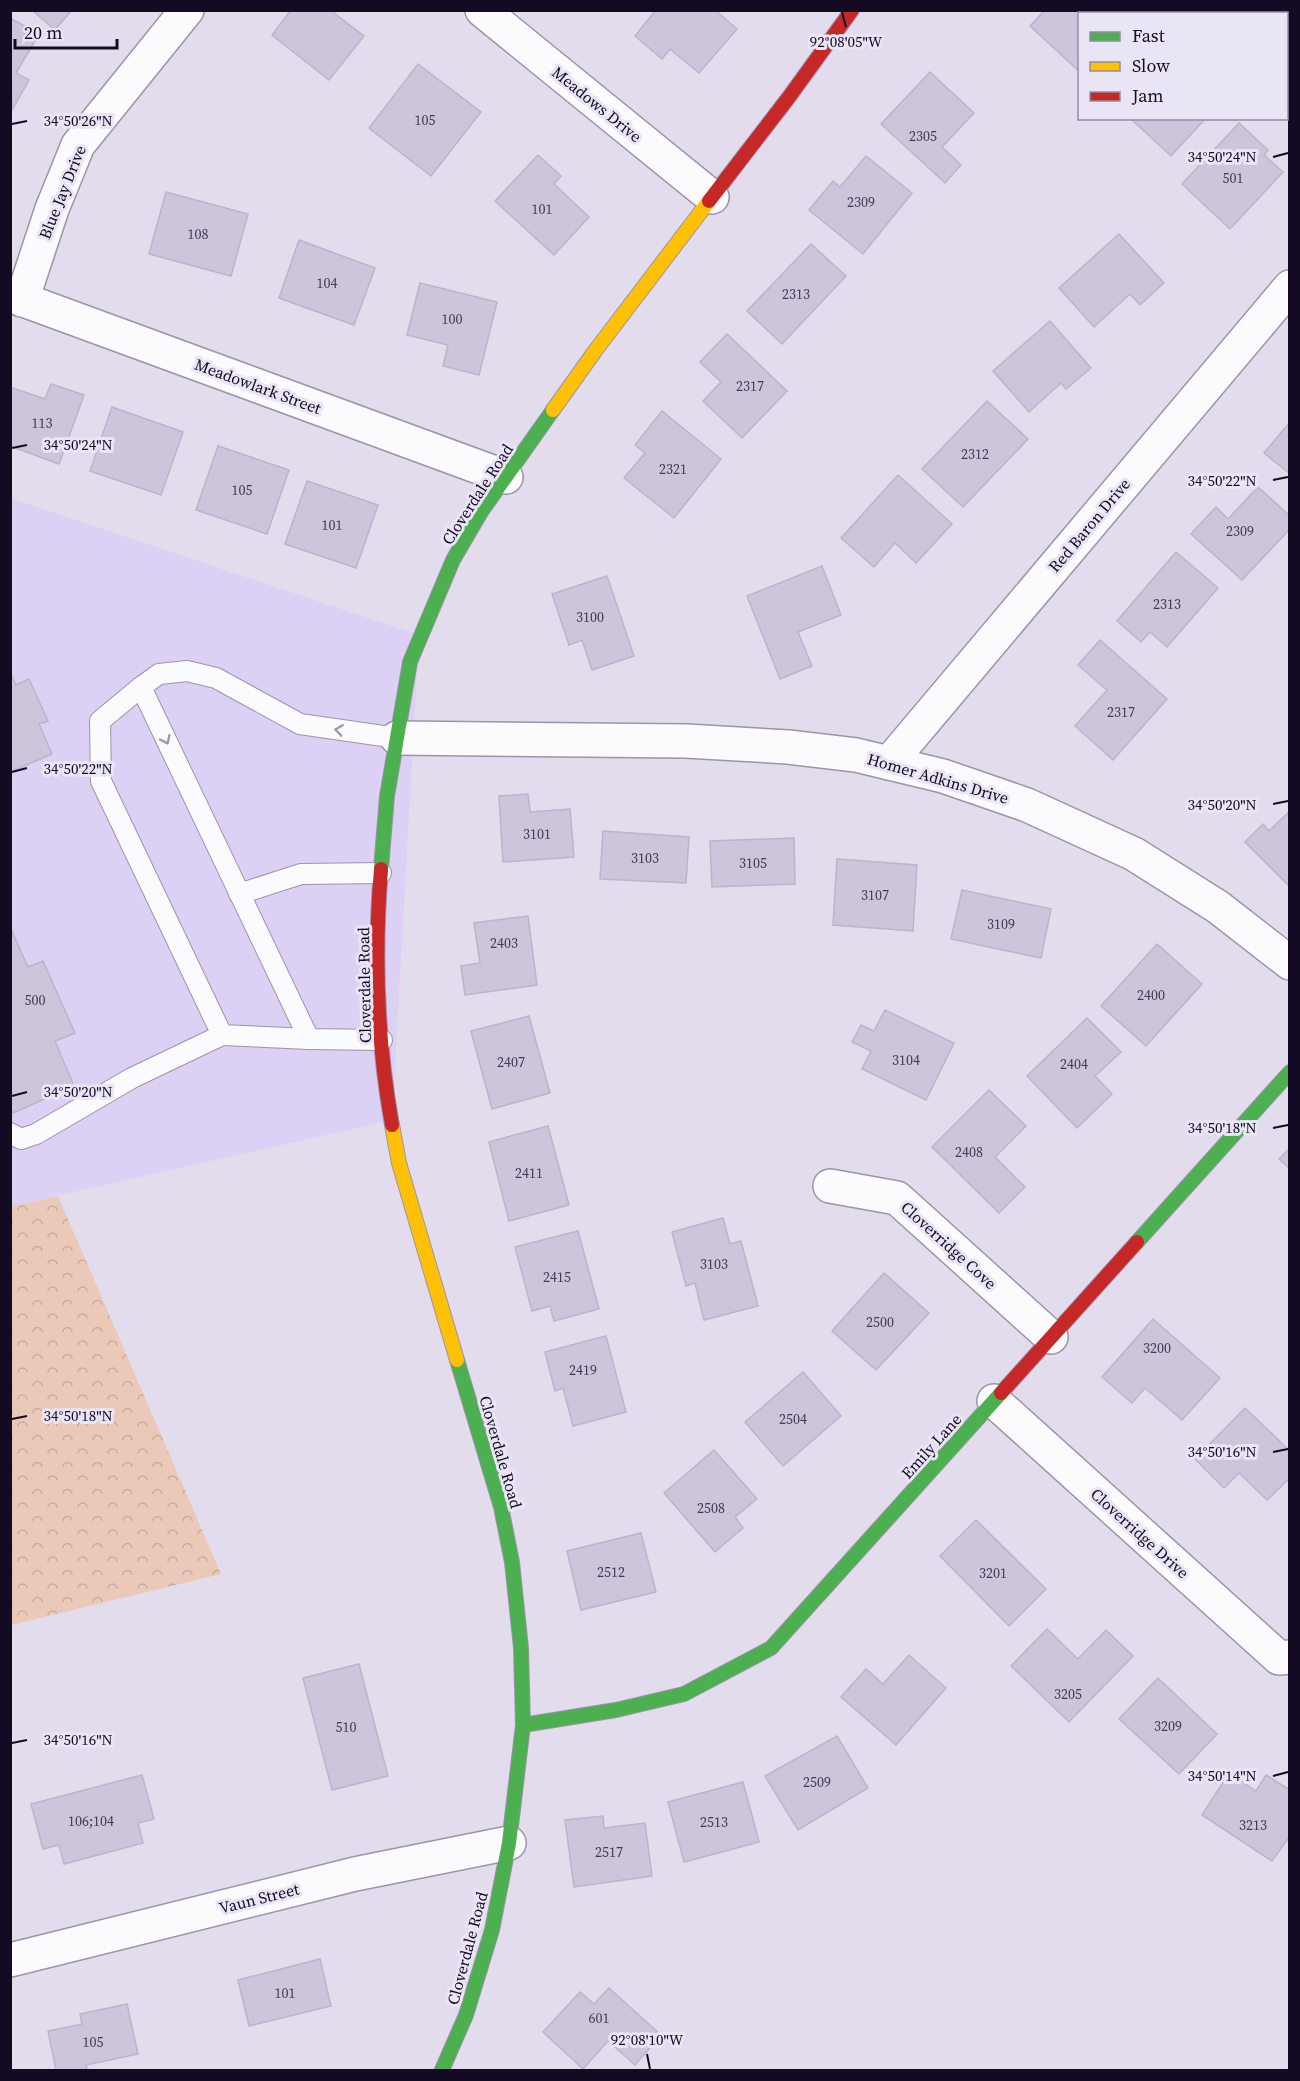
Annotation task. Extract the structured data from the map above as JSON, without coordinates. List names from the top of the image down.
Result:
{
  "streets": {
    "street": [
      "Meadows Drive",
      "Blue Jay Drive",
      "Meadowlark Street",
      "Cloverdale Road",
      "Red Baron Drive",
      "Homer Adkins Drive",
      "Cloverridge Cove",
      "Emily Lane",
      "Cloverridge Drive",
      "Vaun Street"
    ]
  },
  "crossings": [
    ["Meadows Drive", "Cloverdale Road"],
    ["Blue Jay Drive", "Meadowlark Street"],
    ["Meadowlark Street", "Cloverdale Road"],
    ["Cloverdale Road", "Homer Adkins Drive"],
    ["Cloverdale Road", "Emily Lane"],
    ["Cloverdale Road", "Vaun Street"],
    ["Red Baron Drive", "Homer Adkins Drive"],
    ["Cloverridge Cove", "Emily Lane"],
    ["Emily Lane", "Cloverridge Drive"]
  ],
  "house_numbers": [
    "105",
    "2305",
    "501",
    "2309",
    "101",
    "108",
    "104",
    "2313",
    "100",
    "2317",
    "113",
    "2312",
    "2321",
    "105",
    "101",
    "2309",
    "2313",
    "3100",
    "2317",
    "3101",
    "3103",
    "3105",
    "3107",
    "3109",
    "2403",
    "2400",
    "500",
    "3104",
    "2407",
    "2404",
    "2408",
    "2411",
    "3103",
    "2415",
    "2500",
    "3200",
    "2419",
    "2504",
    "2508",
    "2512",
    "3201",
    "3205",
    "3209",
    "510",
    "2509",
    "106;104",
    "2513",
    "3213",
    "2517",
    "101",
    "601",
    "105"
  ],
  "legend": ["Fast", "Slow", "Jam"],
  "scale_bar": "20 m",
  "coordinates": [
    "92°08'05\"W",
    "34°50'26\"N",
    "34°50'24\"N",
    "34°50'22\"N",
    "34°50'20\"N",
    "34°50'18\"N",
    "34°50'16\"N",
    "34°50'14\"N",
    "92°08'10\"W"
  ]
}
